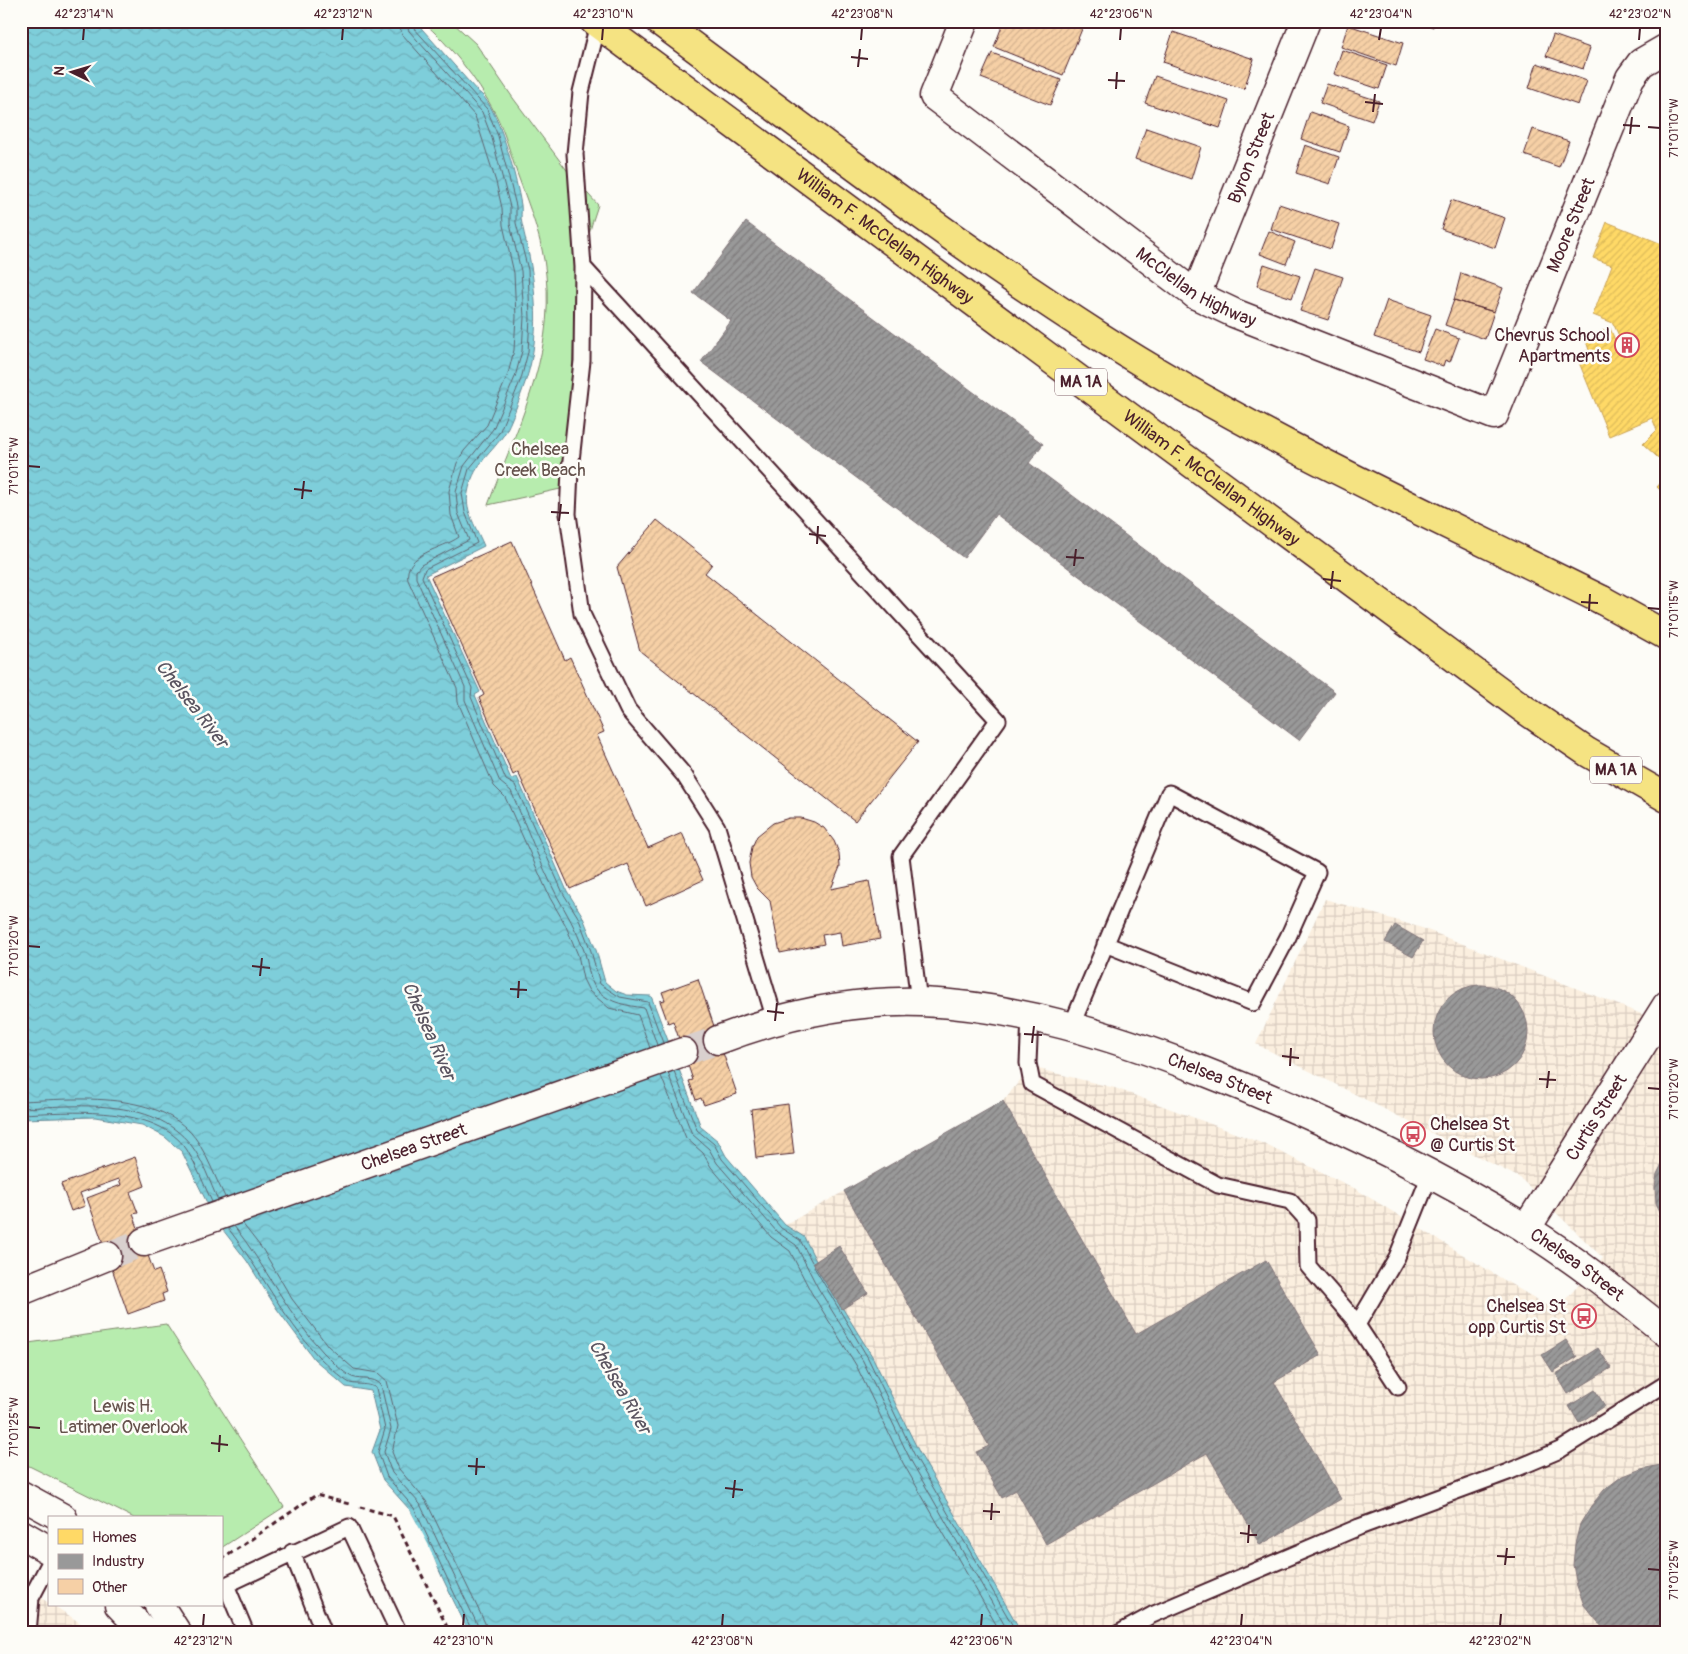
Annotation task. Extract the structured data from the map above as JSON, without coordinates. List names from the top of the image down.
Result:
{
  "streets": {
    "highway": ["William F. McClellan Highway", "MA 1A"],
    "main road": [
      "Byron Street",
      "Moore Street",
      "McClellan Highway",
      "Chelsea Street",
      "Curtis Street"
    ]
  },
  "crossings": [
    ["Byron Street", "McClellan Highway"],
    ["Moore Street", "McClellan Highway"],
    ["Chelsea Street", "Curtis Street"]
  ],
  "water": ["Chelsea River"],
  "parks": ["Chelsea Creek Beach", "Lewis H. Latimer Overlook"],
  "places": {
    "building": ["Chevrus School Apartments"],
    "bus stop": ["Chelsea St @ Curtis St", "Chelsea St opp Curtis St"]
  },
  "legend": ["Homes", "Industry", "Other"],
  "north": "left",
  "coordinates": [
    "42°23'14\"N",
    "42°23'12\"N",
    "42°23'10\"N",
    "42°23'08\"N",
    "42°23'06\"N",
    "42°23'04\"N",
    "42°23'02\"N",
    "71°01'10\"W",
    "71°01'15\"W",
    "71°01'20\"W",
    "71°01'25\"W"
  ]
}
